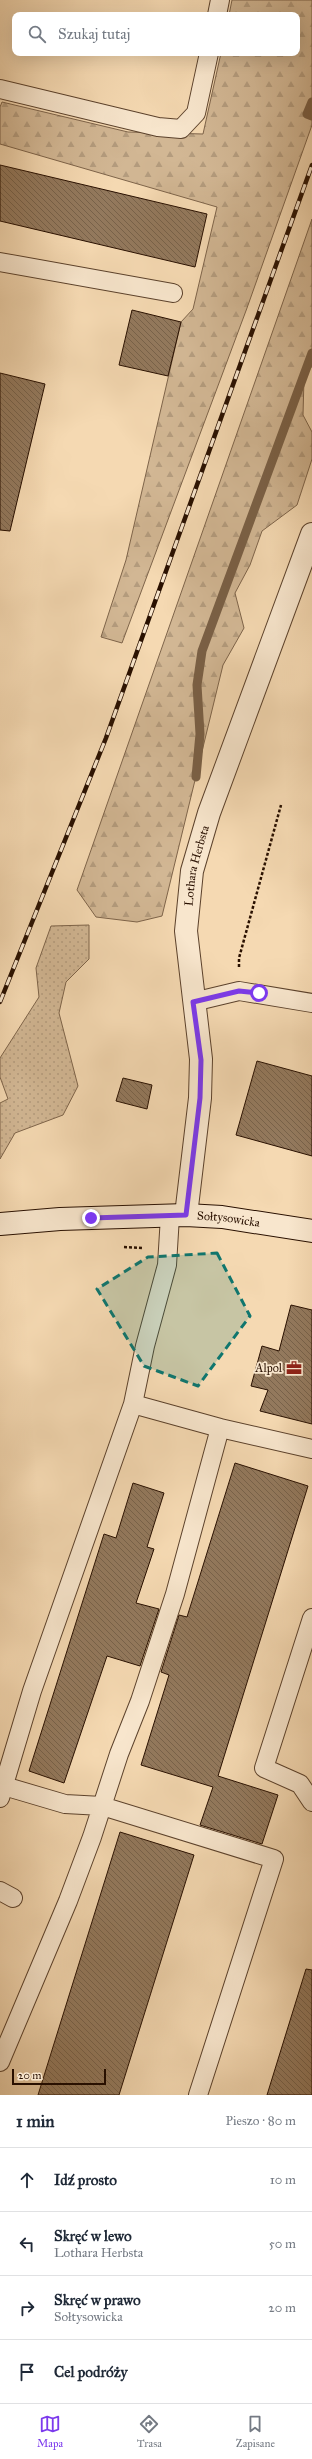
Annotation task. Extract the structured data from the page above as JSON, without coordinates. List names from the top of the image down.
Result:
{
  "streets": {
    "street": ["Lothara Herbsta", "Sołtysowicka"]
  },
  "crossings": [
    ["Lothara Herbsta", "Sołtysowicka"]
  ],
  "places": {
    "office": ["Alpol"]
  },
  "scale_bar": "20 m",
  "page": {
    "search": "Szukaj tutaj",
    "scale": "20 m",
    "heading": ["1 min", "Pieszo · 80 m"],
    "list": [
      ["Idź prosto", "10 m"],
      ["Skręć w lewo", "Lothara Herbsta", "50 m"],
      ["Skręć w prawo", "Sołtysowicka", "20 m"],
      "Cel podróży"
    ],
    "nav": ["Mapa", "Trasa", "Zapisane"]
  }
}
